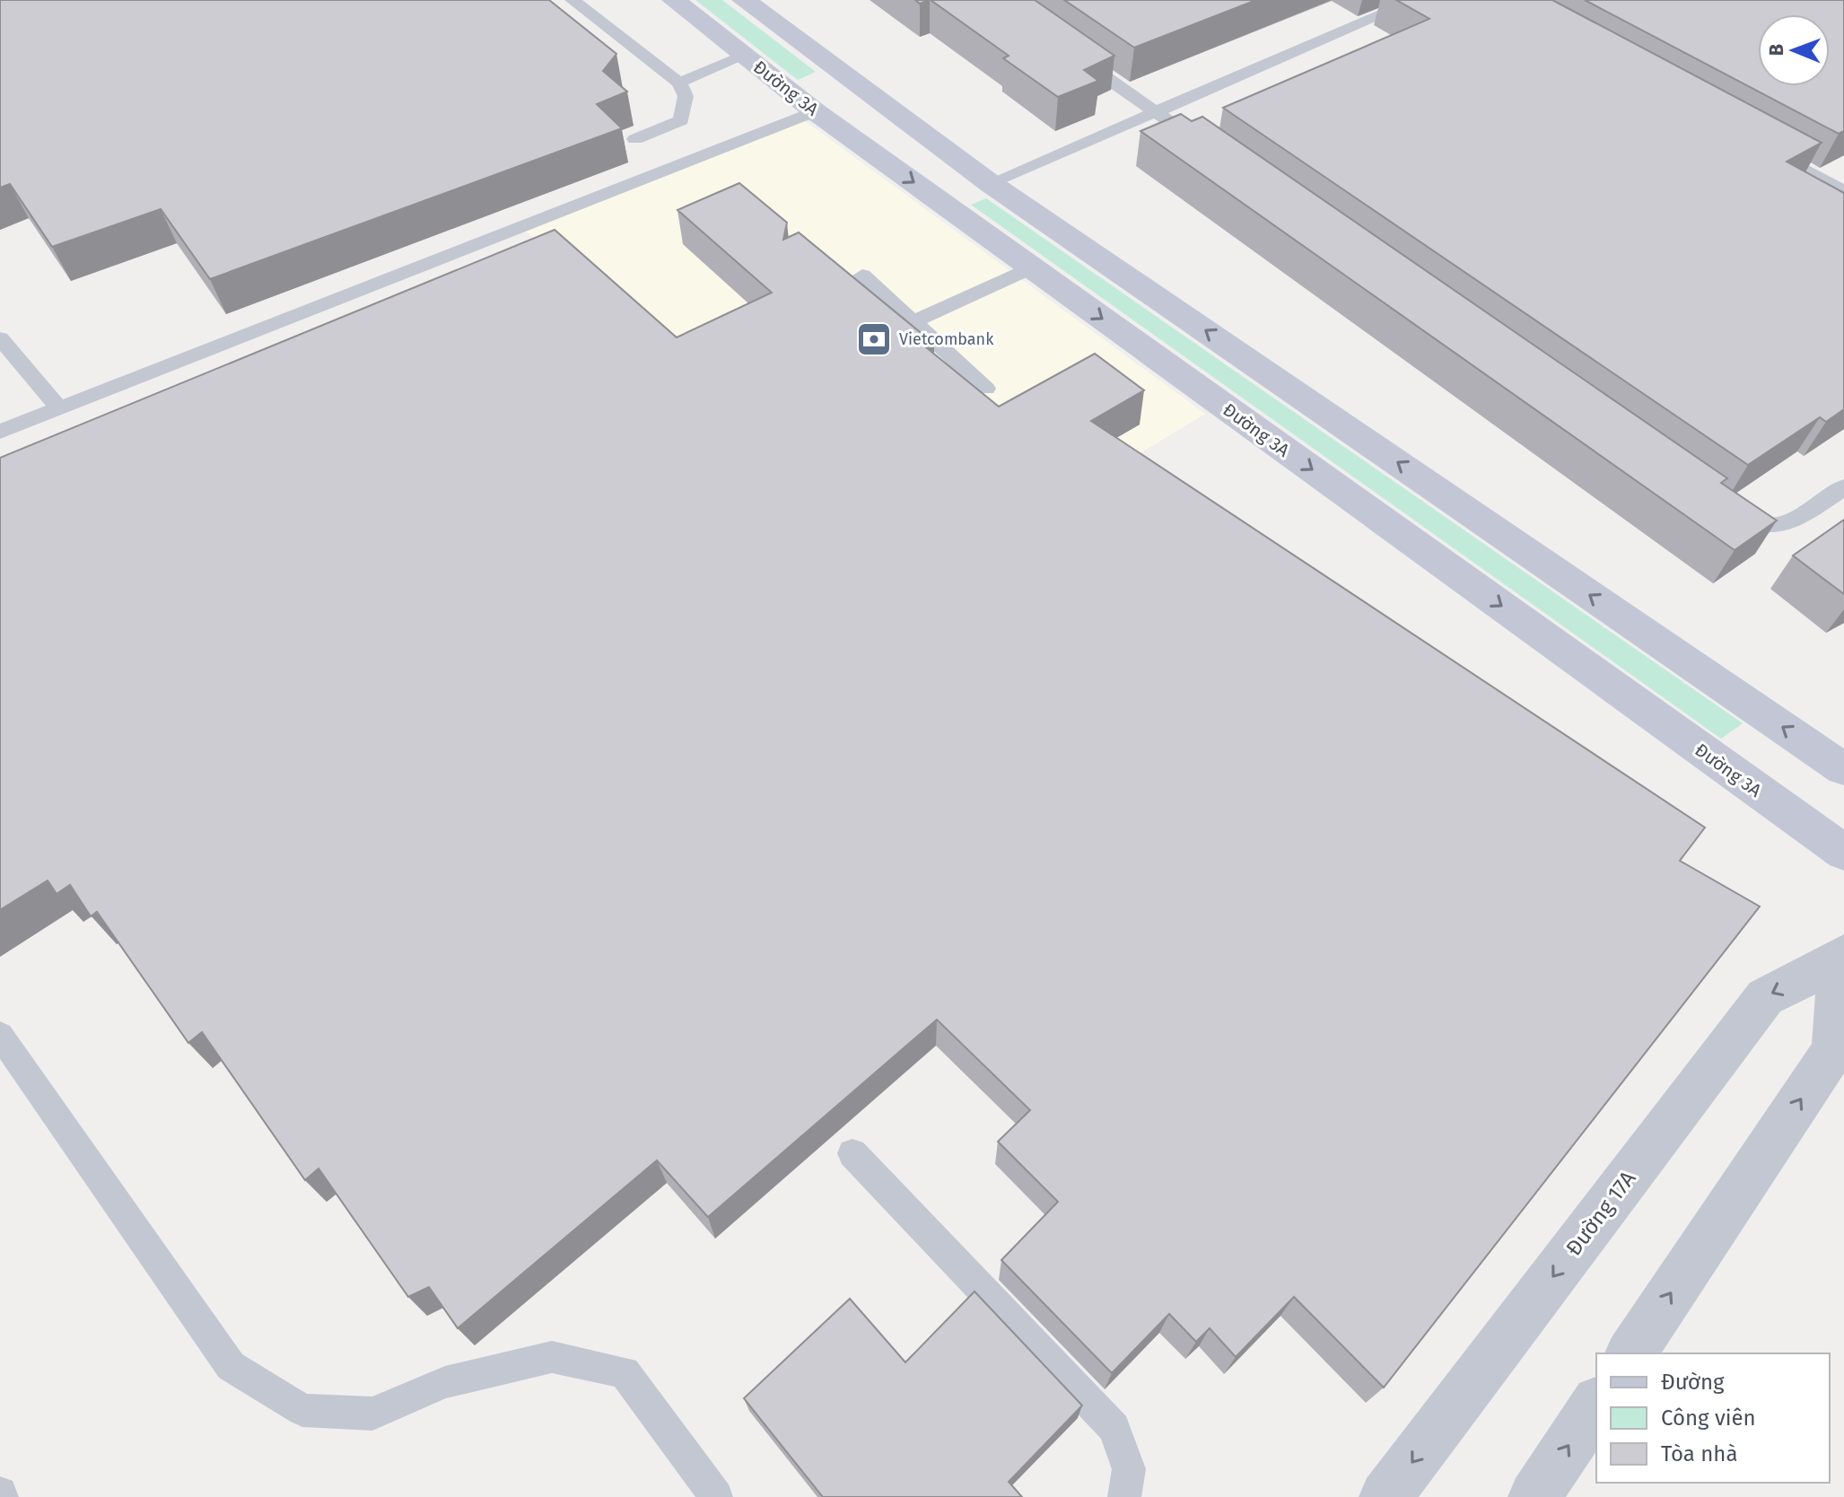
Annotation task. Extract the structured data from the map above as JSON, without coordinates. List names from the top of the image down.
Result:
{
  "streets": {
    "street": ["Đường 3A", "Đường 17A"]
  },
  "places": {
    "bank": ["Vietcombank"]
  },
  "legend": ["Đường", "Công viên", "Tòa nhà"],
  "north": "left"
}
